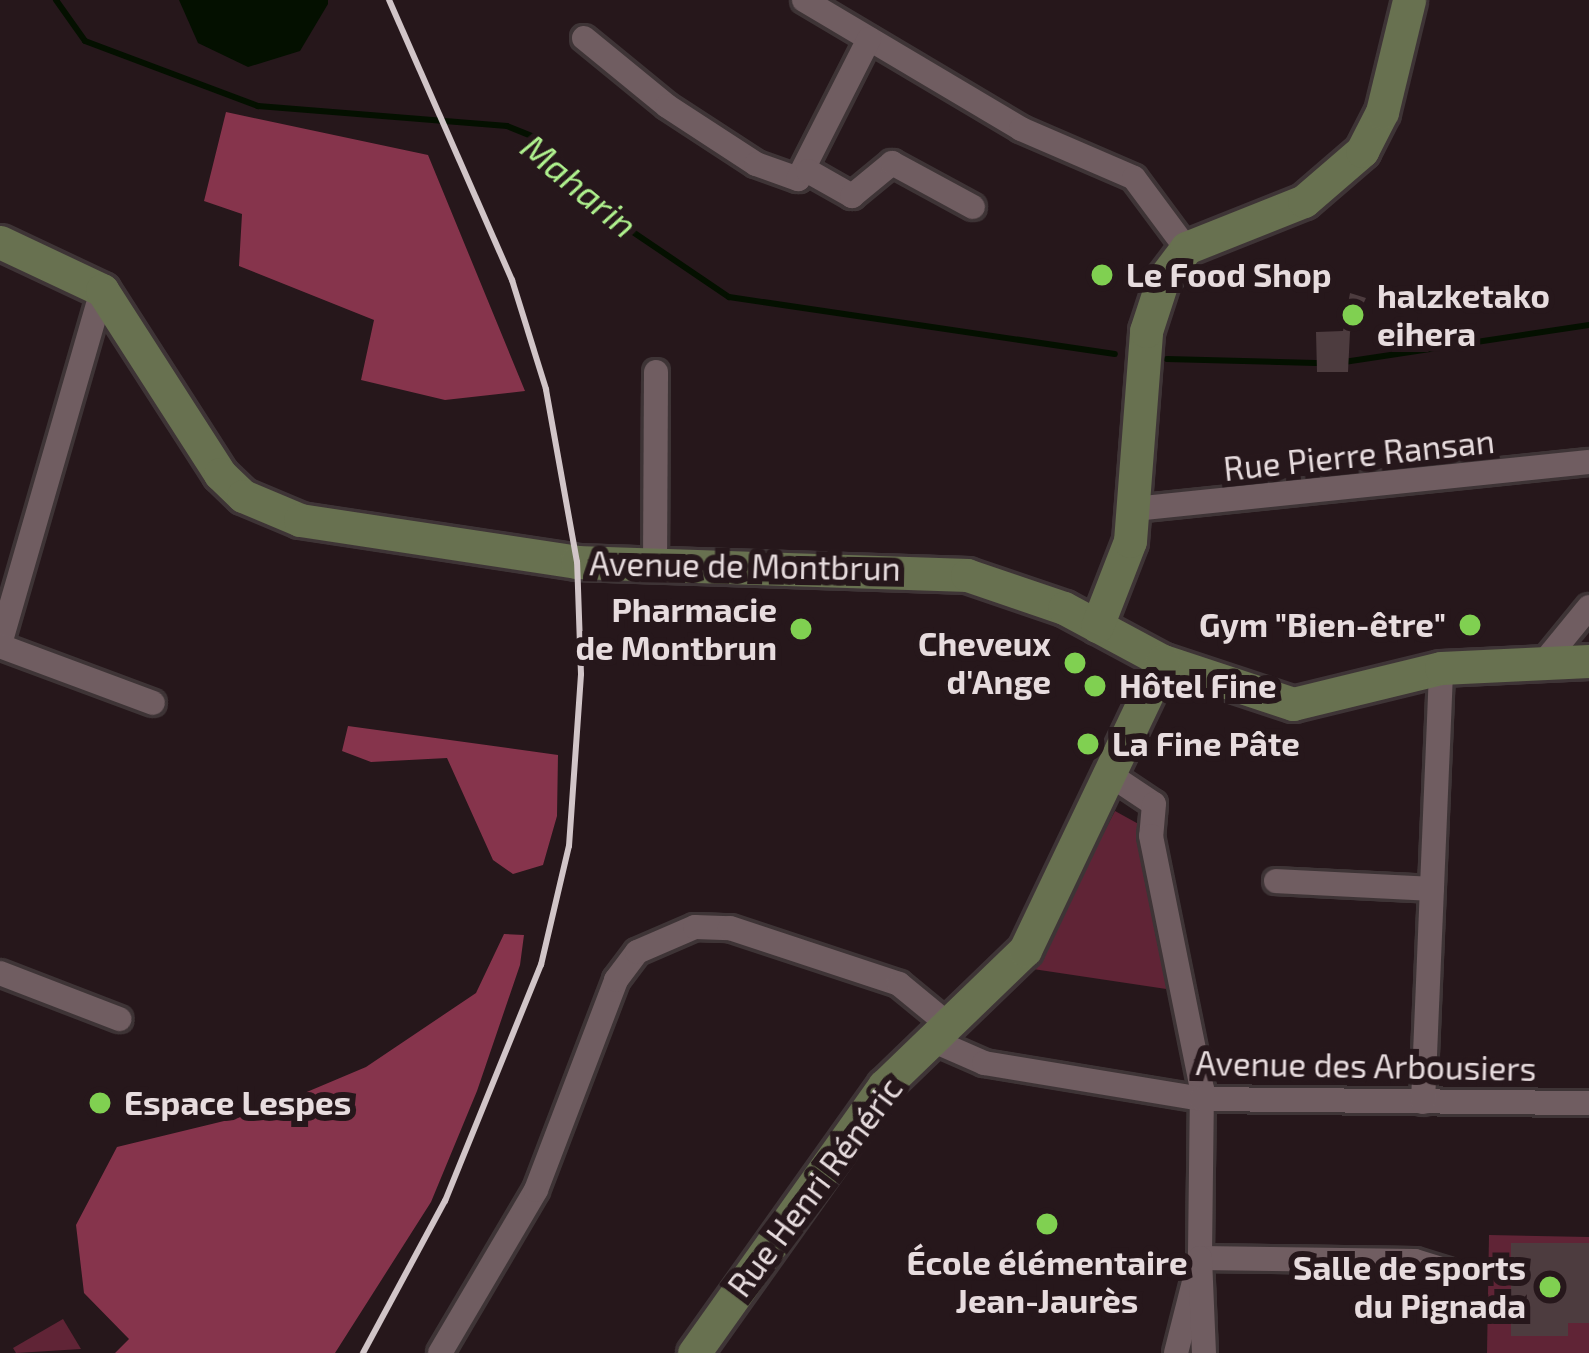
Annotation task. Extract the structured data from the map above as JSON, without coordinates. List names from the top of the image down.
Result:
{
  "streets": {
    "street": [
      "Rue Pierre Ransan",
      "Avenue de Montbrun",
      "Avenue des Arbousiers",
      "Rue Henri Rénéric"
    ]
  },
  "crossings": [
    ["Avenue de Montbrun", "Rue Henri Rénéric"],
    ["Avenue des Arbousiers", "Rue Henri Rénéric"]
  ],
  "water": ["Maharin"],
  "places": [
    "Le Food Shop",
    "halzketako eihera",
    "Gym \"Bien-être\"",
    "Pharmacie de Montbrun",
    "Cheveux d'Ange",
    "Hôtel Fine",
    "La Fine Pâte",
    "Espace Lespes",
    "École élémentaire Jean-Jaurès",
    "Salle de sports du Pignada"
  ]
}
